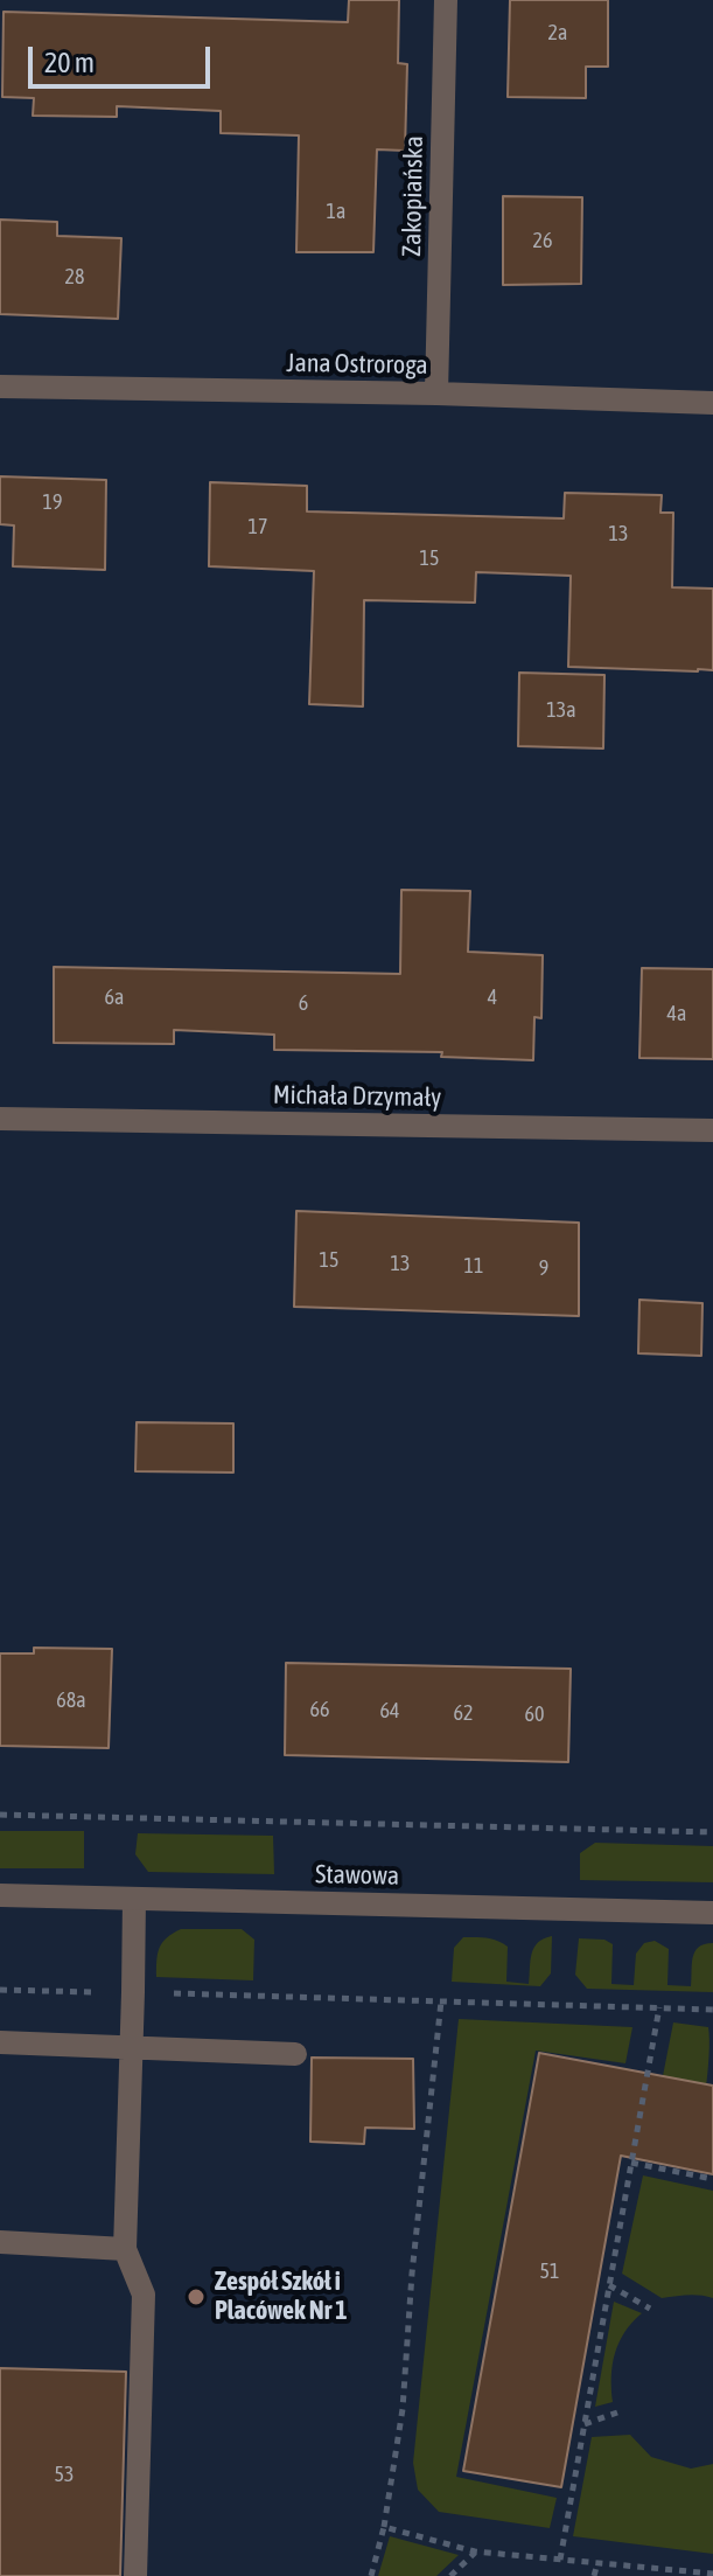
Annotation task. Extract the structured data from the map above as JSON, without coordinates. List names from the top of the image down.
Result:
{
  "streets": {
    "street": [
      "Zakopiańska",
      "Jana Ostroroga",
      "Michała Drzymały",
      "Stawowa"
    ]
  },
  "crossings": [
    ["Zakopiańska", "Jana Ostroroga"]
  ],
  "places": ["Zespół Szkół i Placówek Nr 1"],
  "house_numbers": [
    "2a",
    "1a",
    "26",
    "28",
    "19",
    "17",
    "13",
    "15",
    "13a",
    "6a",
    "4",
    "6",
    "4a",
    "15",
    "13",
    "11",
    "9",
    "68a",
    "66",
    "64",
    "62",
    "60",
    "51",
    "53"
  ],
  "scale_bar": "20 m"
}
